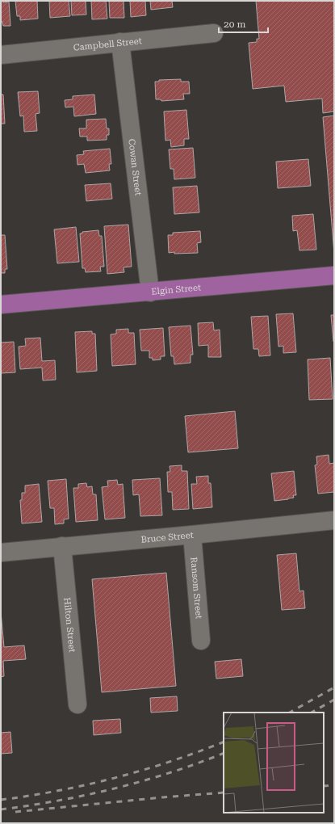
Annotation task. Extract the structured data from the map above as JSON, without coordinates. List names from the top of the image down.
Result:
{
  "streets": {
    "main road": ["Elgin Street"],
    "street": [
      "Campbell Street",
      "Cowan Street",
      "Bruce Street",
      "Ransom Street",
      "Hilton Street"
    ]
  },
  "crossings": [
    ["Campbell Street", "Cowan Street"],
    ["Cowan Street", "Elgin Street"],
    ["Bruce Street", "Ransom Street"],
    ["Bruce Street", "Hilton Street"]
  ],
  "scale_bar": "20 m"
}
